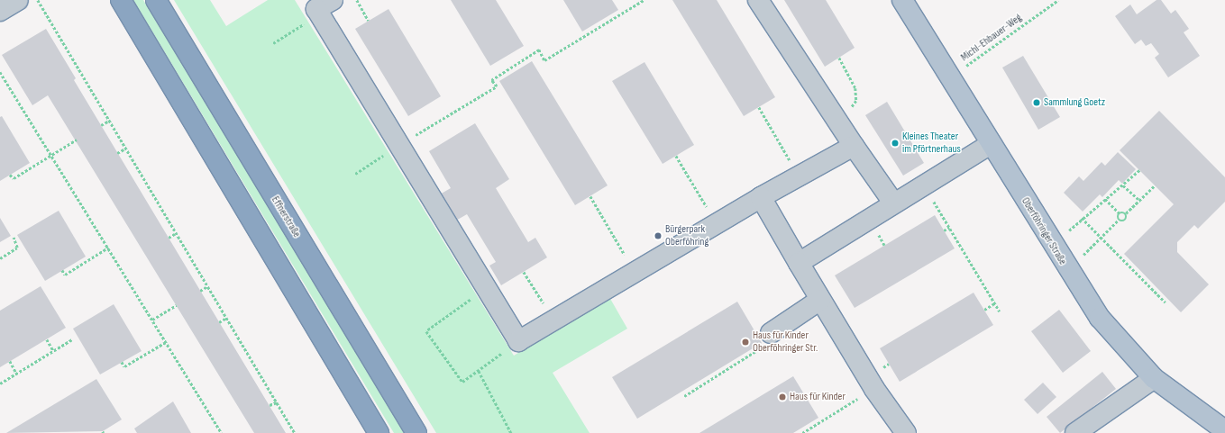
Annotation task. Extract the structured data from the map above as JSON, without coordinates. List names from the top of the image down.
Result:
{
  "streets": {
    "highway": ["Effnerstraße"],
    "main road": ["Oberföhringer Straße"],
    "path": ["Michl-Ehbauer-Weg"]
  },
  "crossings": [
    ["Michl-Ehbauer-Weg", "Oberföhringer Straße"]
  ],
  "places": [
    "Sammlung Goetz",
    "Kleines Theater im Pförtnerhaus",
    "Bürgerpark Oberföhring",
    "Haus für Kinder Oberföhringer Str.",
    "Haus für Kinder"
  ]
}
